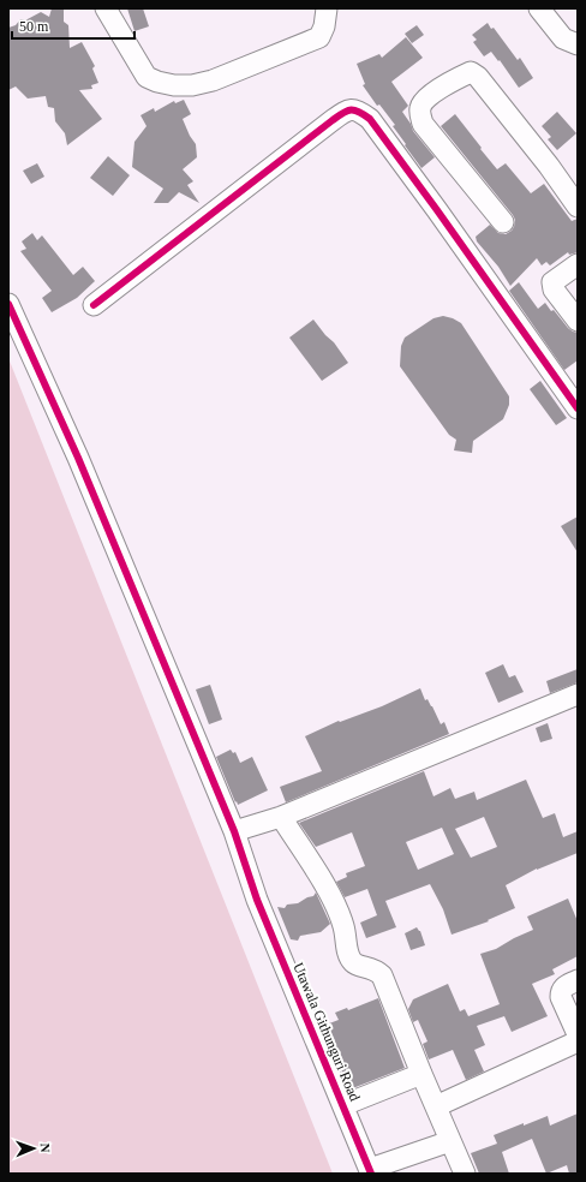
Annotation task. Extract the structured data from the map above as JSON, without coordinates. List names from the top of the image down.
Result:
{
  "streets": {
    "street": ["Utawala Githunguri Road"]
  },
  "scale_bar": "50 m",
  "north": "right"
}
